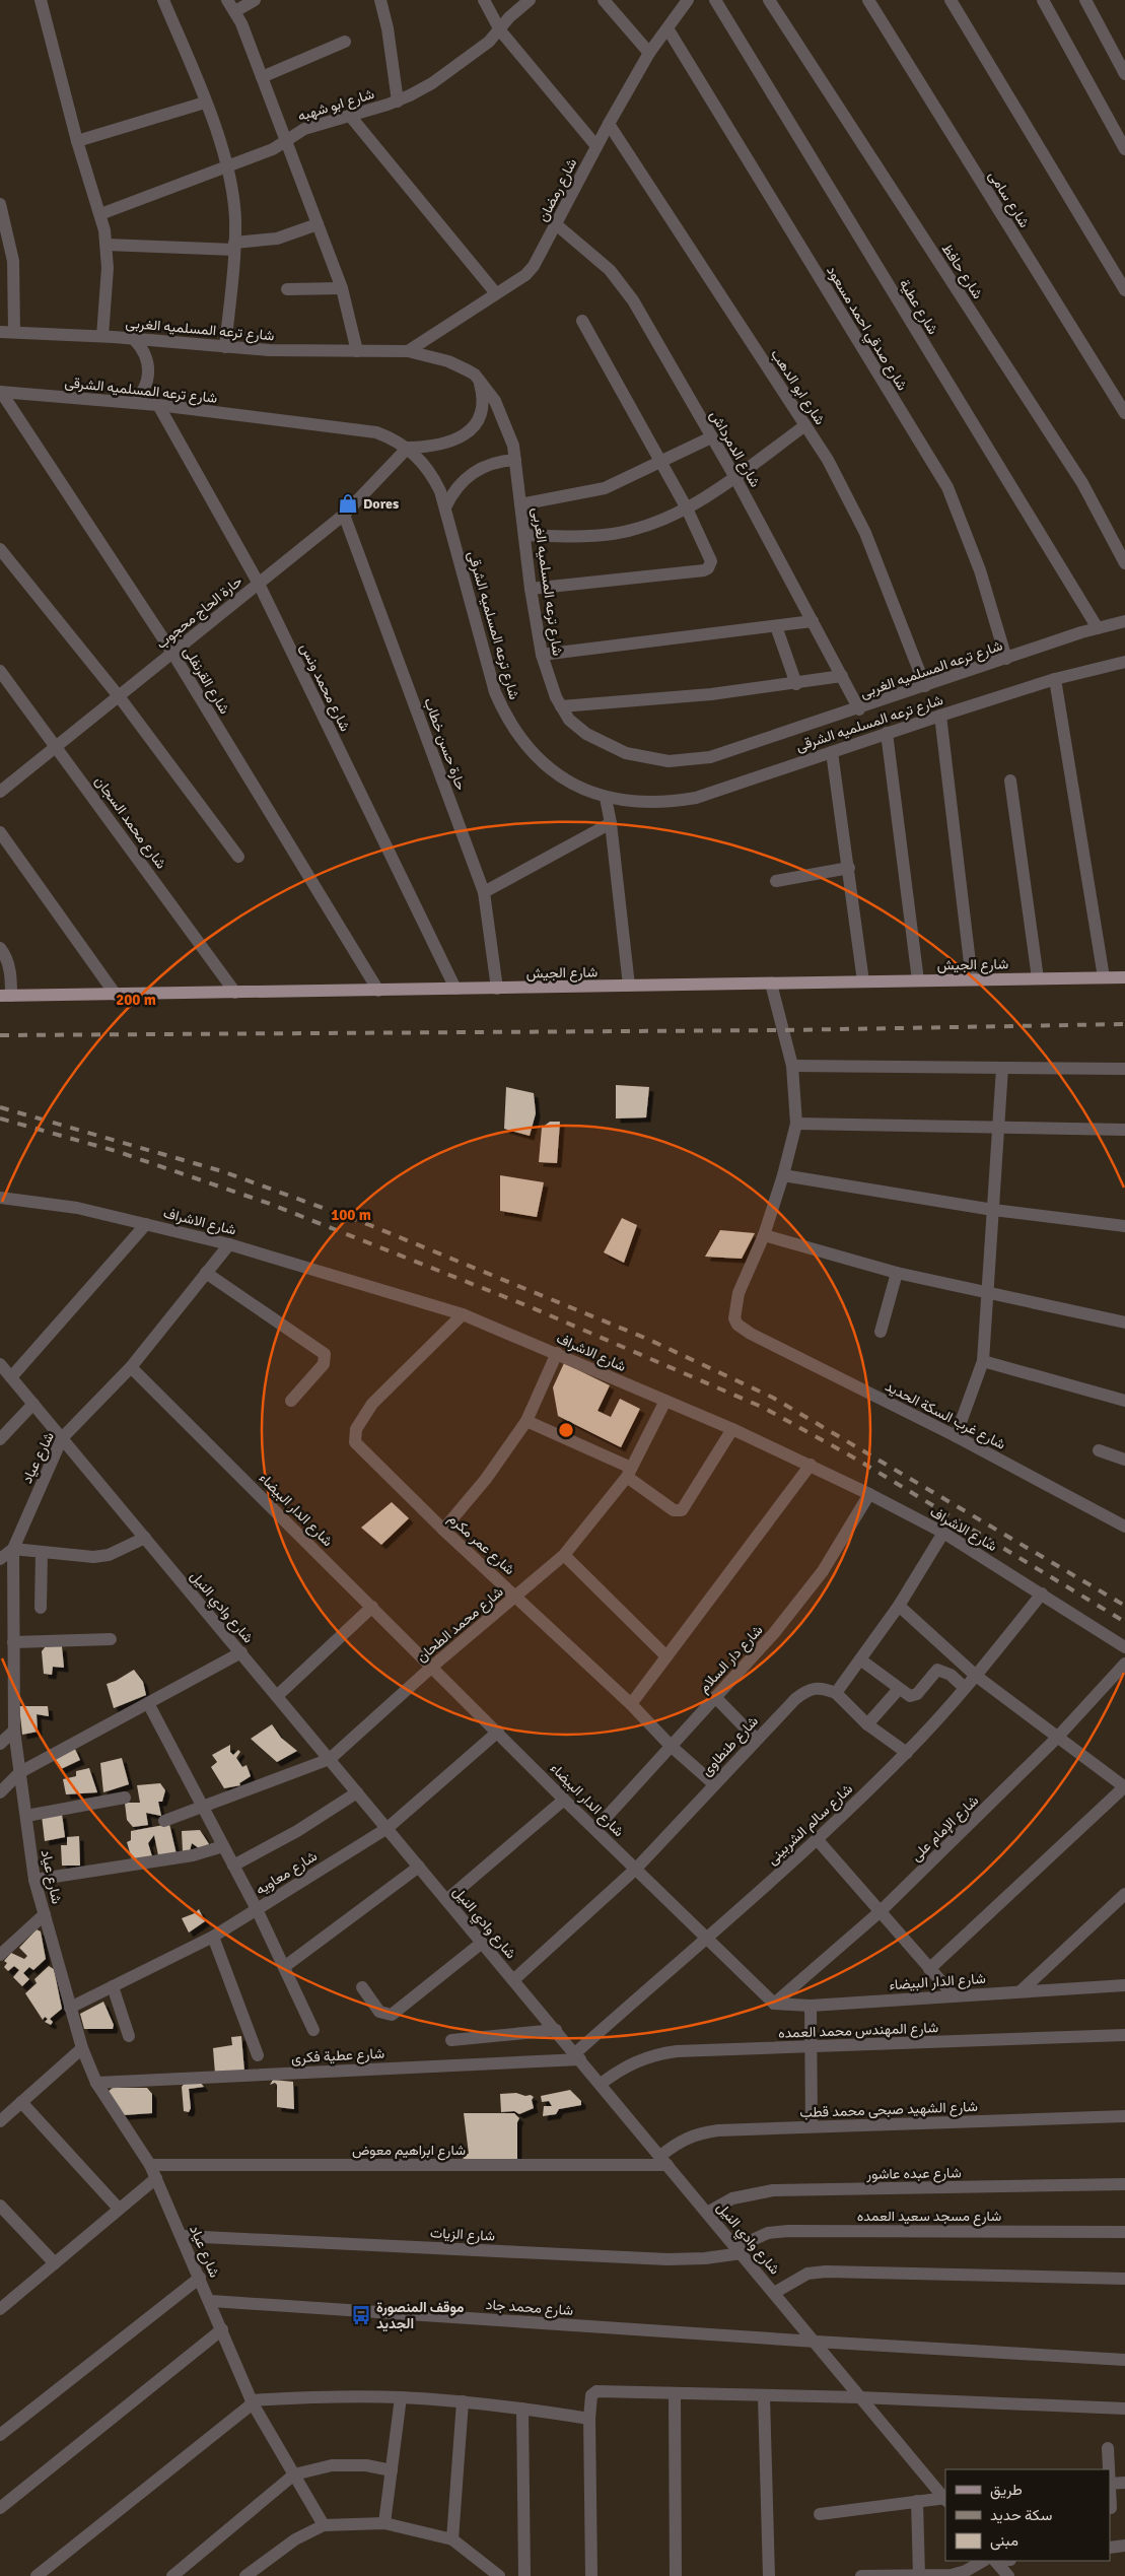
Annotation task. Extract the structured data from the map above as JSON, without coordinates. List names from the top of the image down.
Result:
{
  "streets": {
    "main road": ["شارع الجيش"],
    "street": [
      "شارع ابو شهبه",
      "شارع رمضان",
      "شارع سامى",
      "شارع حافظ",
      "شارع عطية",
      "شارع صدقي احمد مسعود",
      "شارع ترعه المسلميه الغربى",
      "شارع ابو الدهب",
      "شارع ترعه المسلميه الشرقى",
      "شارع الدمرداش",
      "حارة الحاج محجوب",
      "شارع القرنفلى",
      "شارع محمد ونس",
      "حارة حسن خطاب",
      "شارع محمد السجان",
      "شارع الاشراف",
      "شارع غرب السكة الحديد",
      "شارع عياد",
      "شارع الدار البيضاء",
      "شارع عمر مكرم",
      "شارع وادي النيل",
      "شارع محمد الطحان",
      "شارع دار السلام",
      "شارع طنطاوى",
      "شارع سالم الشربينى",
      "شارع الإمام على",
      "شارع معاويه",
      "شارع المهندس محمد العمده",
      "شارع عطية فكرى",
      "شارع الشهيد صبحى محمد قطب",
      "شارع ابراهيم معوض",
      "شارع عبده عاشور",
      "شارع مسجد سعيد العمده",
      "شارع الزيات",
      "شارع محمد جاد"
    ]
  },
  "crossings": [
    ["شارع رمضان", "شارع صدقي احمد مسعود"],
    ["شارع رمضان", "شارع ترعه المسلميه الغربى"],
    ["شارع رمضان", "شارع ابو الدهب"],
    ["شارع رمضان", "شارع الدمرداش"],
    ["شارع عطية", "شارع ترعه المسلميه الغربى"],
    ["شارع صدقي احمد مسعود", "شارع ترعه المسلميه الغربى"],
    ["شارع ترعه المسلميه الغربى", "شارع ابو الدهب"],
    ["شارع ترعه المسلميه الغربى", "شارع الدمرداش"],
    ["شارع ترعه المسلميه الشرقى", "حارة الحاج محجوب"],
    ["شارع ترعه المسلميه الشرقى", "شارع القرنفلى"],
    ["شارع ترعه المسلميه الشرقى", "شارع محمد ونس"],
    ["حارة الحاج محجوب", "شارع القرنفلى"],
    ["حارة الحاج محجوب", "شارع محمد ونس"],
    ["حارة الحاج محجوب", "حارة حسن خطاب"],
    ["حارة الحاج محجوب", "شارع محمد السجان"],
    ["شارع القرنفلى", "شارع الجيش"],
    ["شارع محمد ونس", "شارع الجيش"],
    ["حارة حسن خطاب", "شارع الجيش"],
    ["شارع محمد السجان", "شارع الجيش"],
    ["شارع الاشراف", "شارع عياد"],
    ["شارع الاشراف", "شارع عمر مكرم"],
    ["شارع الاشراف", "شارع محمد الطحان"],
    ["شارع الاشراف", "شارع دار السلام"],
    ["شارع الاشراف", "شارع سالم الشربينى"],
    ["شارع عياد", "شارع الدار البيضاء"],
    ["شارع عياد", "شارع وادي النيل"],
    ["شارع عياد", "شارع معاويه"],
    ["شارع عياد", "شارع عطية فكرى"],
    ["شارع عياد", "شارع ابراهيم معوض"],
    ["شارع عياد", "شارع الزيات"],
    ["شارع عياد", "شارع محمد جاد"],
    ["شارع الدار البيضاء", "شارع محمد الطحان"],
    ["شارع الدار البيضاء", "شارع دار السلام"],
    ["شارع الدار البيضاء", "شارع طنطاوى"],
    ["شارع الدار البيضاء", "شارع سالم الشربينى"],
    ["شارع الدار البيضاء", "شارع الإمام على"],
    ["شارع الدار البيضاء", "شارع معاويه"],
    ["شارع عمر مكرم", "شارع محمد الطحان"],
    ["شارع عمر مكرم", "شارع دار السلام"],
    ["شارع عمر مكرم", "شارع طنطاوى"],
    ["شارع وادي النيل", "شارع محمد الطحان"],
    ["شارع وادي النيل", "شارع طنطاوى"],
    ["شارع وادي النيل", "شارع سالم الشربينى"],
    ["شارع وادي النيل", "شارع معاويه"],
    ["شارع وادي النيل", "شارع المهندس محمد العمده"],
    ["شارع وادي النيل", "شارع عطية فكرى"],
    ["شارع وادي النيل", "شارع الشهيد صبحى محمد قطب"],
    ["شارع وادي النيل", "شارع ابراهيم معوض"],
    ["شارع وادي النيل", "شارع عبده عاشور"],
    ["شارع وادي النيل", "شارع مسجد سعيد العمده"],
    ["شارع وادي النيل", "شارع الزيات"],
    ["شارع وادي النيل", "شارع محمد جاد"],
    ["شارع سالم الشربينى", "شارع عطية فكرى"],
    ["شارع الشهيد صبحى محمد قطب", "شارع ابراهيم معوض"],
    ["شارع مسجد سعيد العمده", "شارع الزيات"]
  ],
  "places": {
    "shop": ["Dores"],
    "bus stop": ["موقف المنصورة الجديد"]
  },
  "legend": ["طريق", "سكة حديد", "مبنى"],
  "rings": ["200 m", "100 m"]
}
